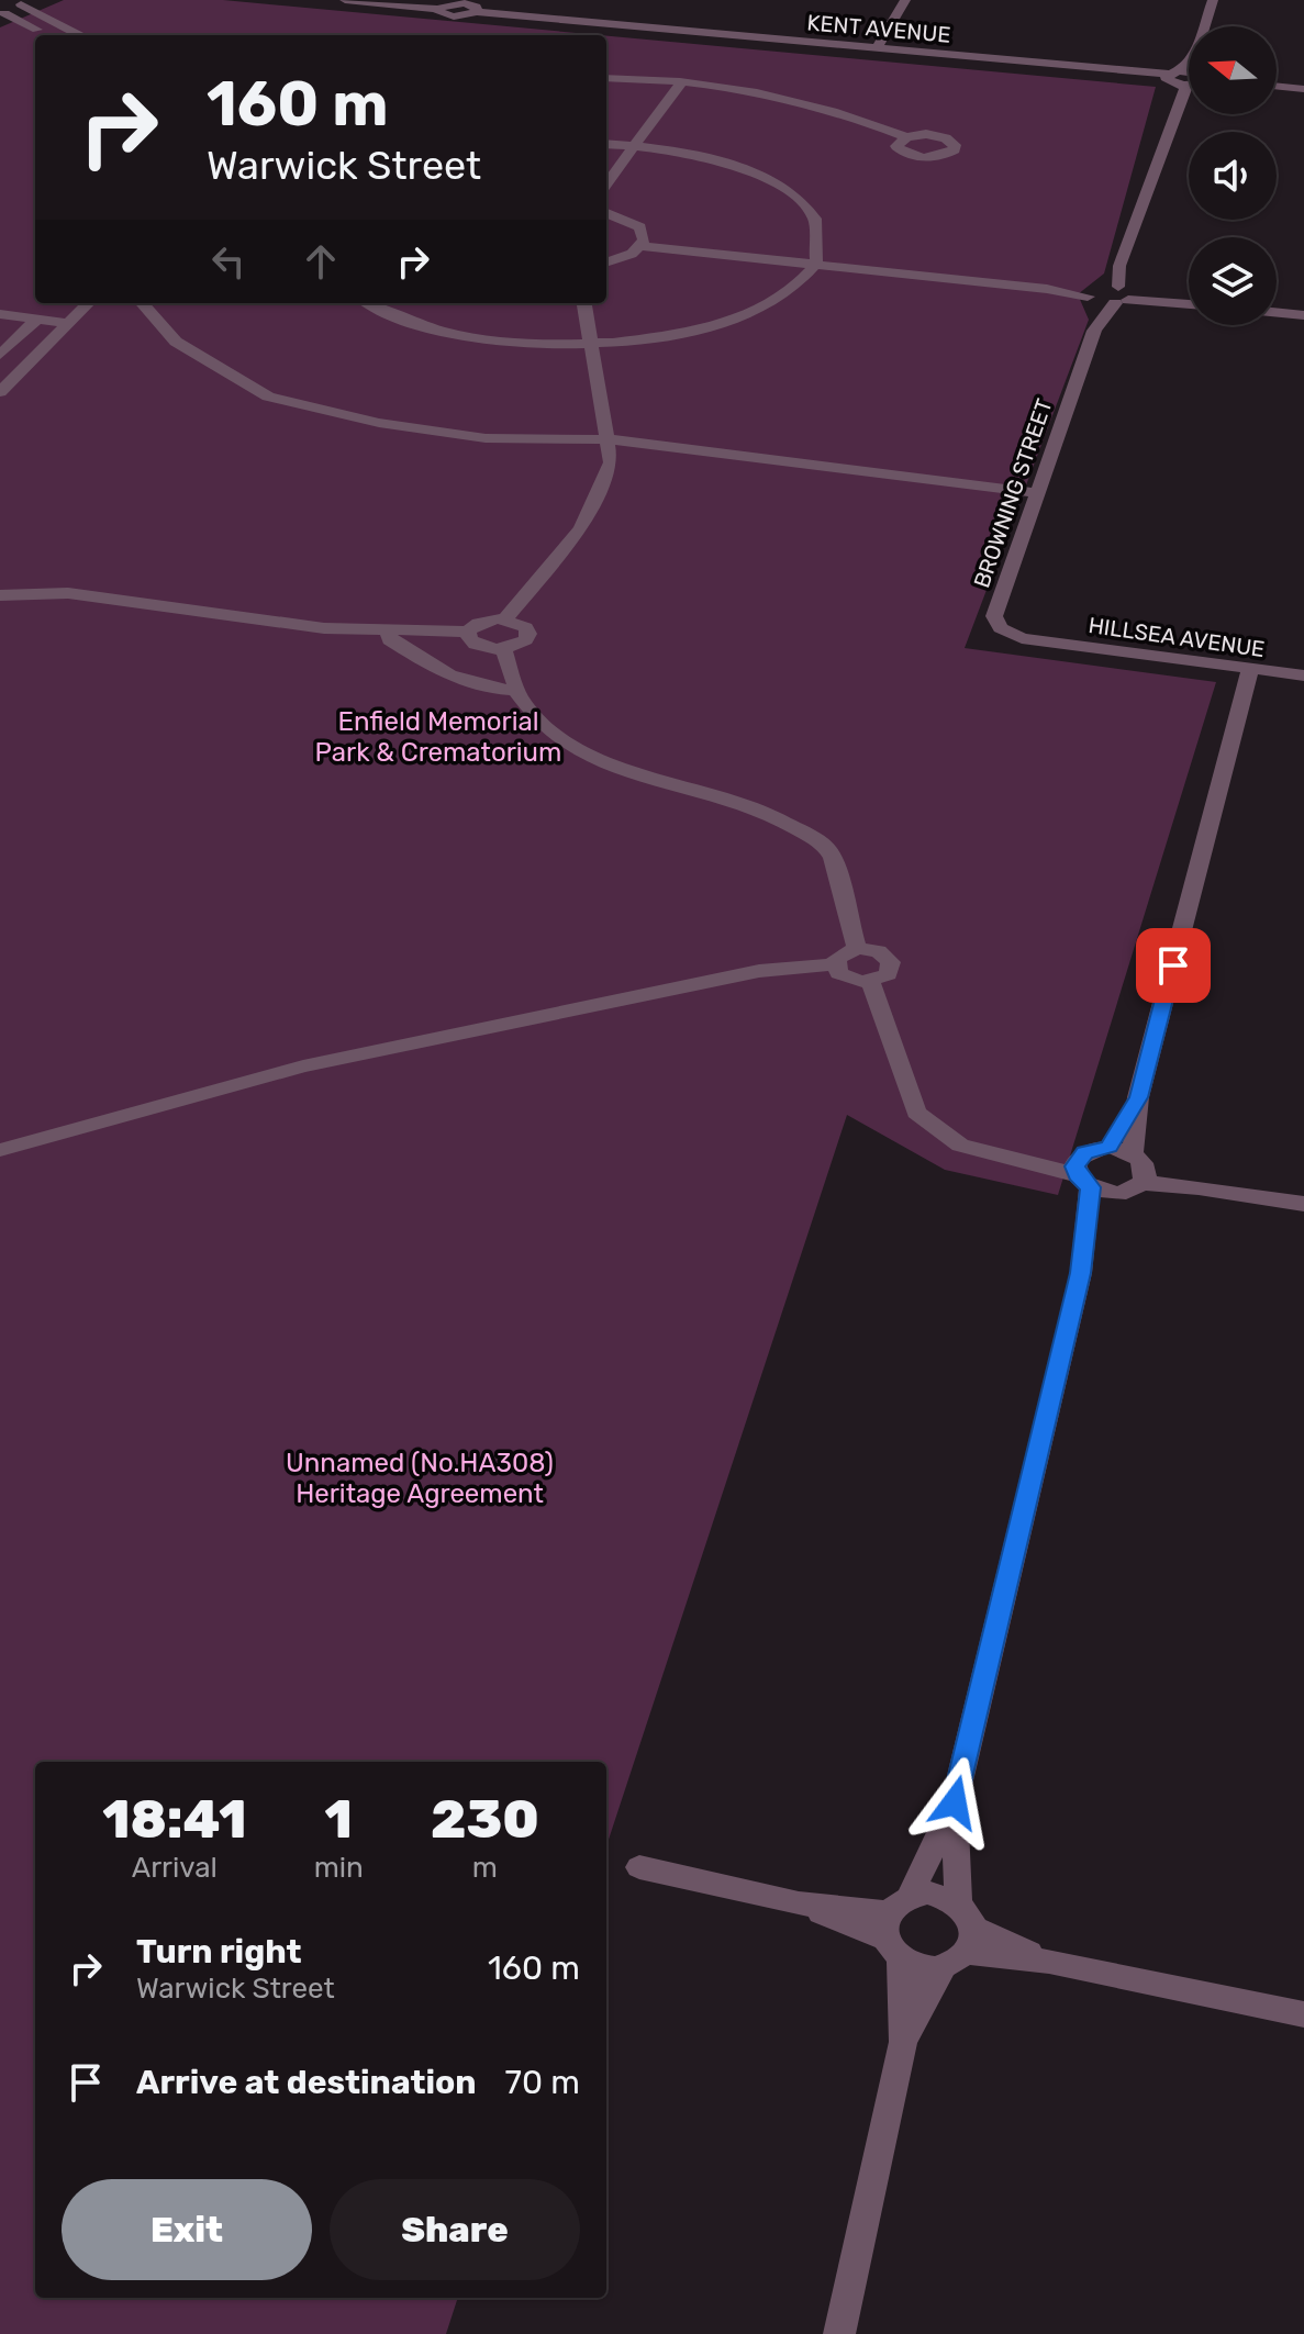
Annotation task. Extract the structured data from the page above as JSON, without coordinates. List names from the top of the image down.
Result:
{
  "streets": {
    "street": ["KENT AVENUE", "BROWNING STREET", "HILLSEA AVENUE"]
  },
  "crossings": [
    ["BROWNING STREET", "HILLSEA AVENUE"]
  ],
  "parks": ["Enfield Memorial Park & Crematorium", "Unnamed (No.HA308) Heritage Agreement"],
  "north": "left",
  "page": {
    "turn": ["160 m", "Warwick Street"],
    "eta": [
      "18:41",
      "Arrival",
      "1",
      "min",
      "230",
      "m"
    ],
    "list": [
      {
        "name": "Turn right",
        "note": "Warwick Street",
        "value": "160 m"
      },
      {
        "name": "Arrive at destination",
        "value": "70 m"
      }
    ],
    "buttons": ["Exit", "Share"]
  }
}
